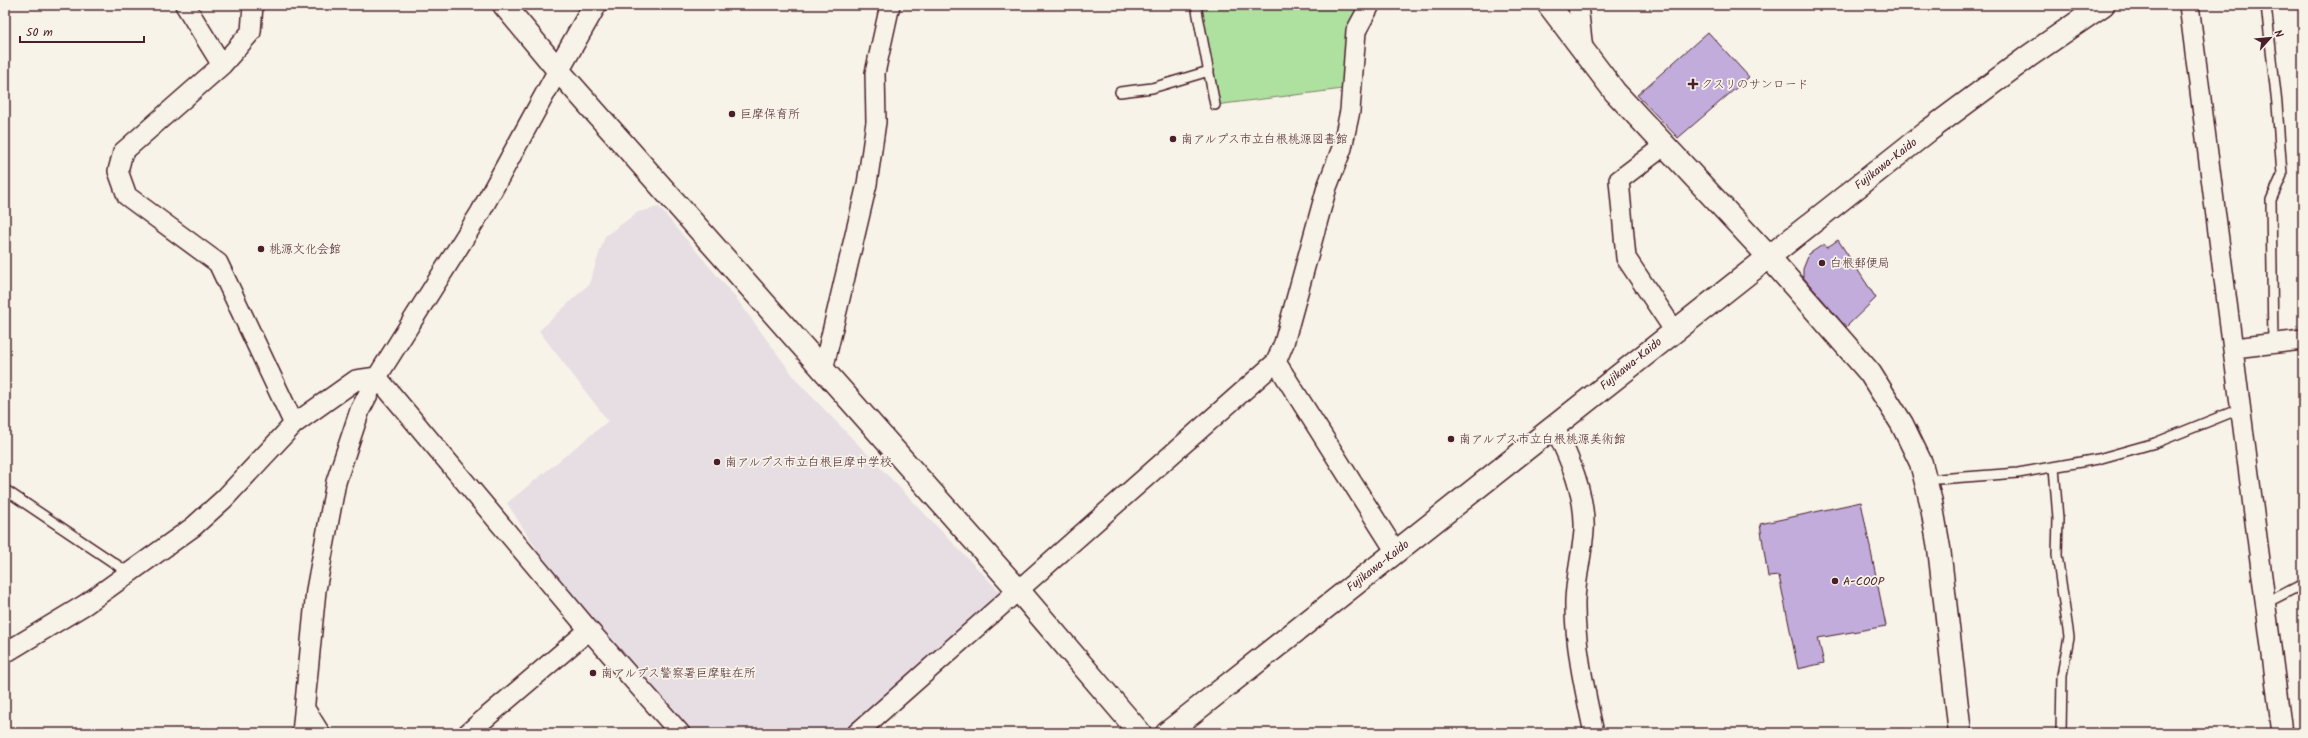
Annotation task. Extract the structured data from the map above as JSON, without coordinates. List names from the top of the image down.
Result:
{
  "streets": {
    "street": ["Fujikawa-Kaido"]
  },
  "places": {
    "health": ["クスリのサンロード"],
    "other": [
      "巨摩保育所",
      "南アルプス市立白根桃源図書館",
      "桃源文化会館",
      "白根郵便局",
      "南アルプス市立白根桃源美術館",
      "南アルプス市立白根巨摩中学校",
      "A-COOP",
      "南アルプス警察署巨摩駐在所"
    ]
  },
  "scale_bar": "50 m",
  "north": "top right"
}
